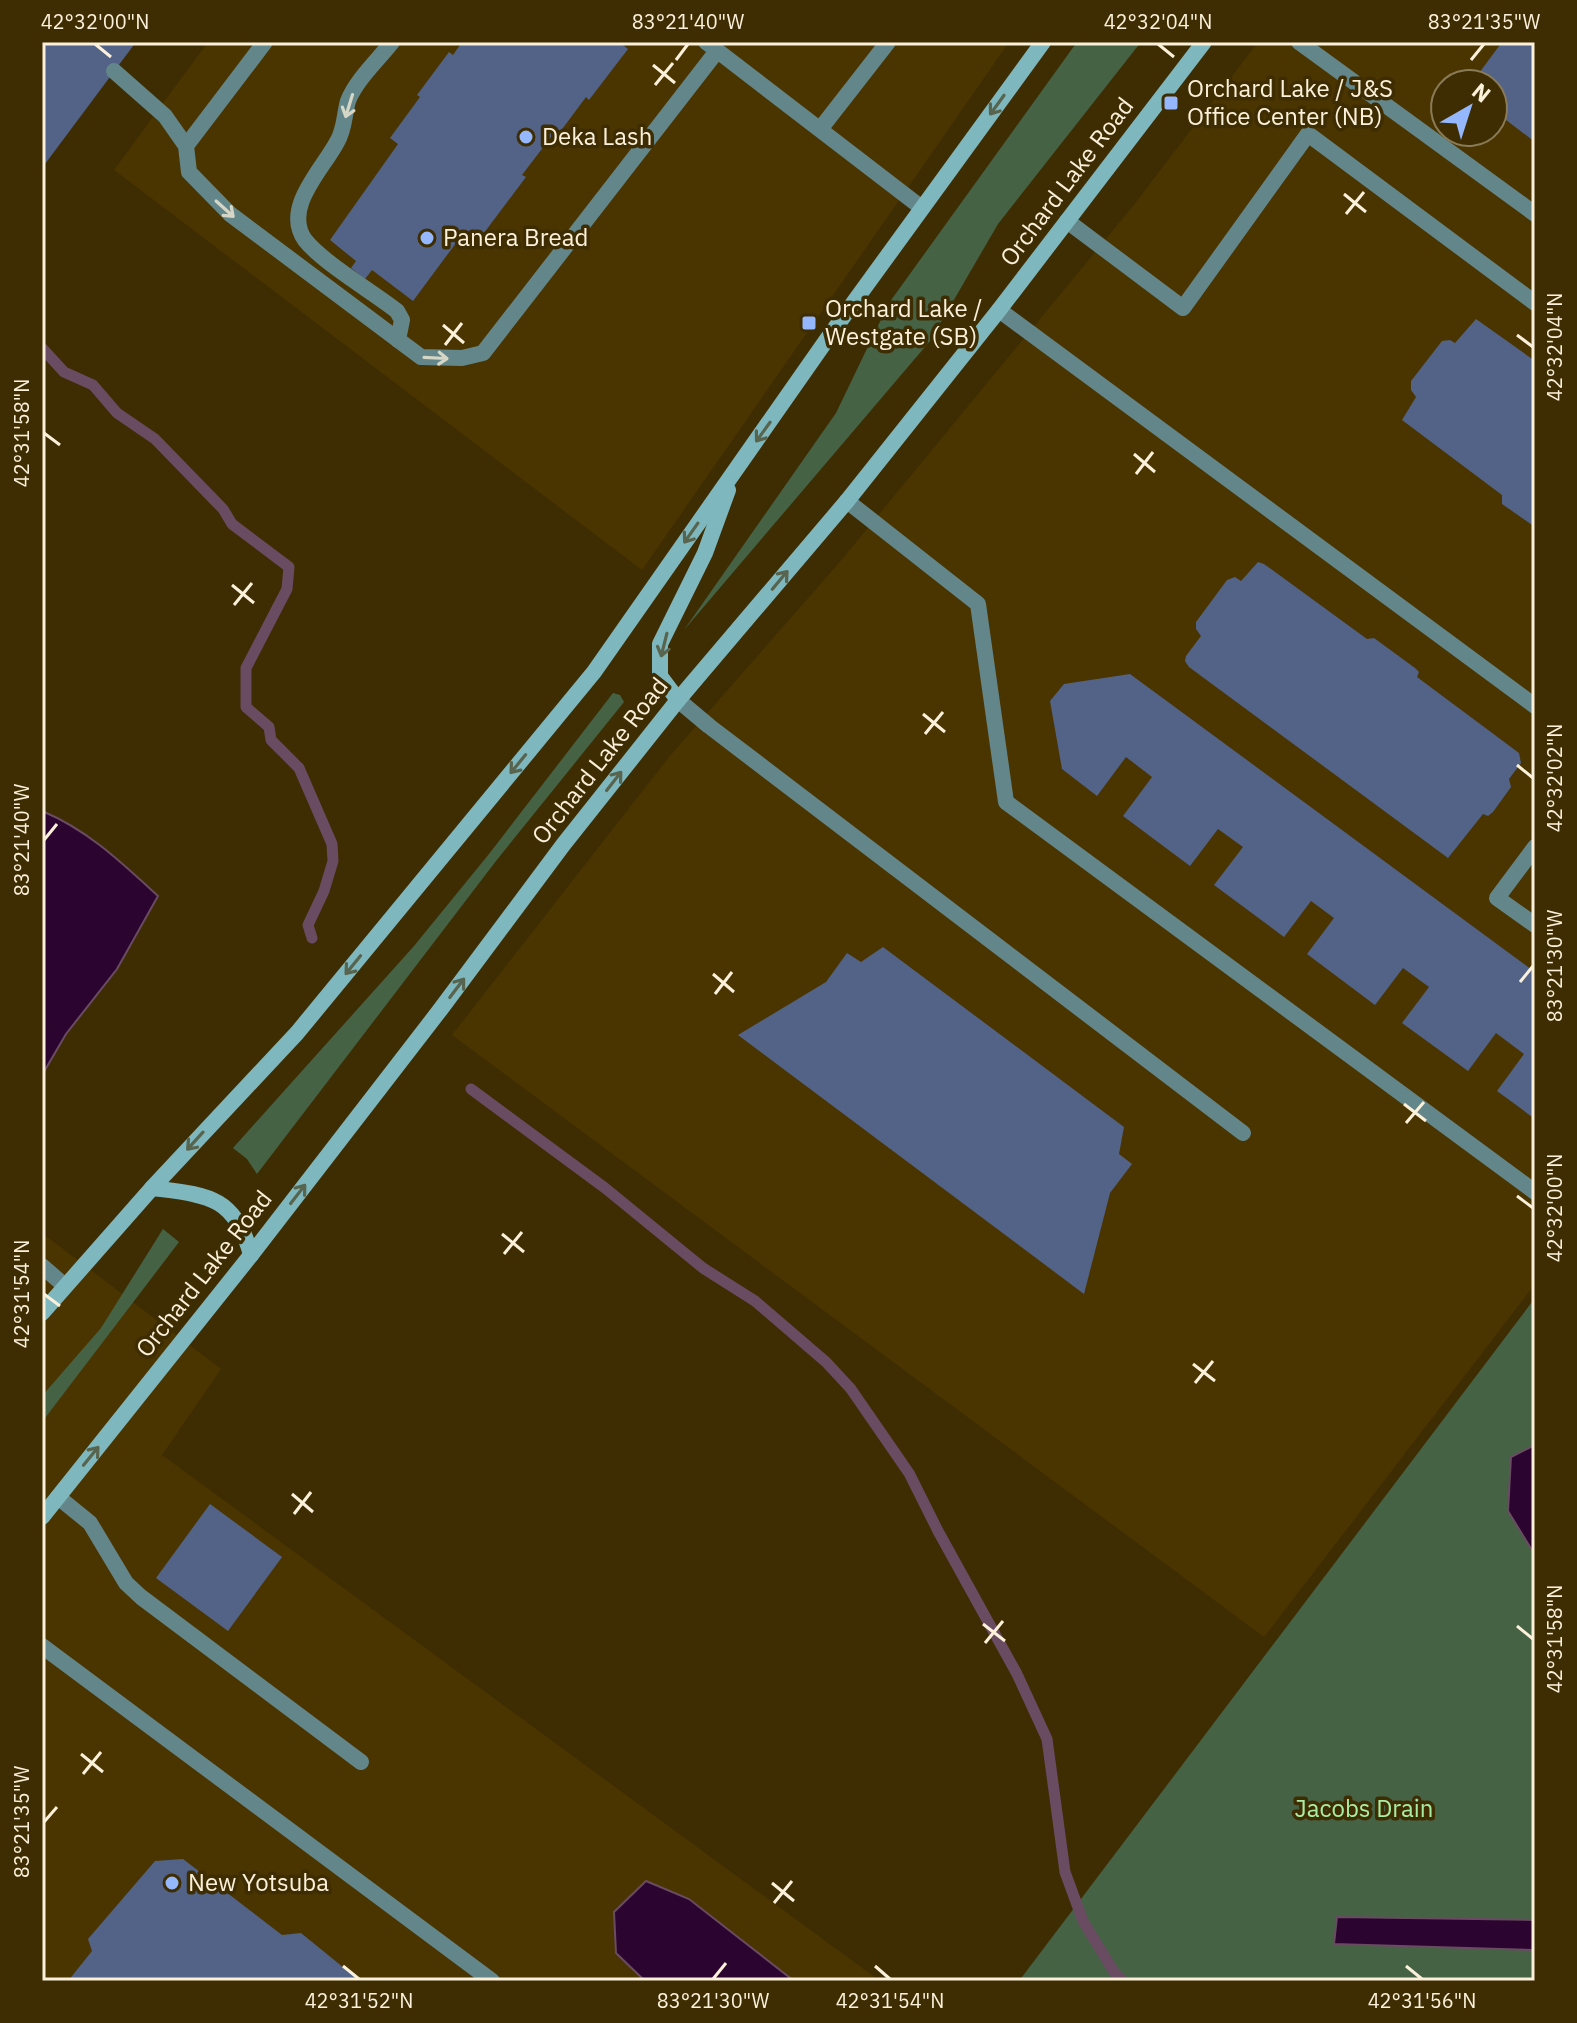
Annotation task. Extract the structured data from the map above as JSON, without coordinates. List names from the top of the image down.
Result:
{
  "streets": {
    "main road": ["Orchard Lake Road"]
  },
  "parks": ["Jacobs Drain"],
  "places": {
    "transit": ["Orchard Lake / J&S Office Center (NB)", "Orchard Lake / Westgate (SB)"],
    "other": ["Deka Lash", "Panera Bread", "New Yotsuba"]
  },
  "north": "top right",
  "coordinates": [
    "42°32'00\"N",
    "83°21'40\"W",
    "42°32'04\"N",
    "83°21'35\"W",
    "42°31'58\"N",
    "42°32'02\"N",
    "83°21'30\"W",
    "42°31'54\"N",
    "42°31'52\"N",
    "42°31'56\"N"
  ]
}
